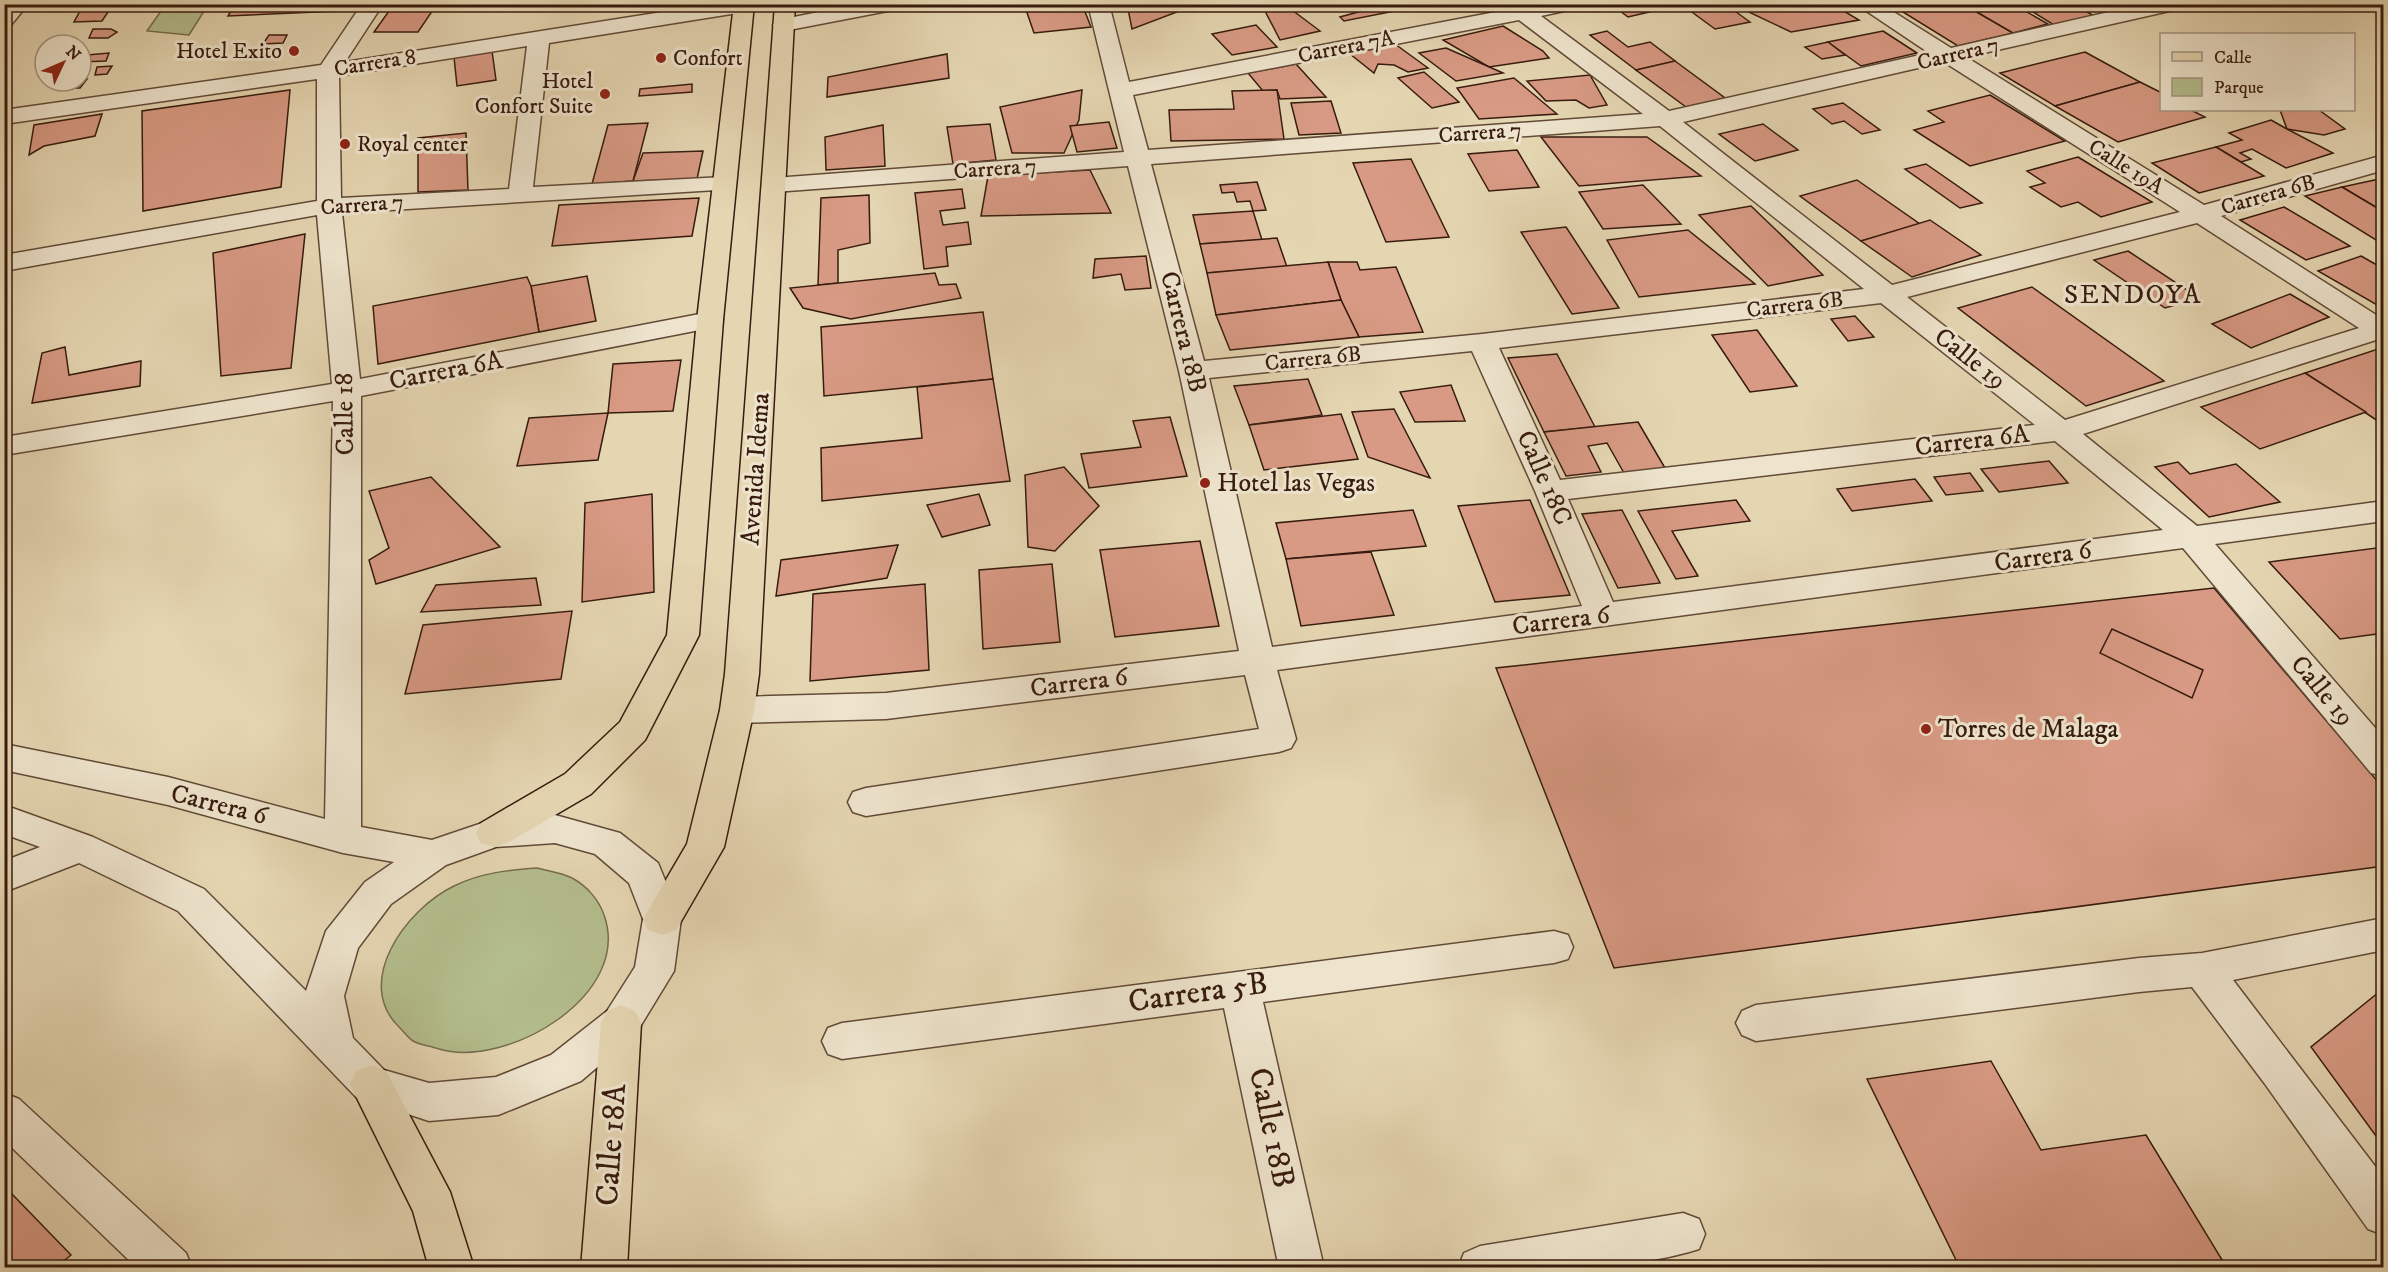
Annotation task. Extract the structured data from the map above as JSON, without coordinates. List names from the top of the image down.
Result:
{
  "streets": {
    "main road": ["Avenida Idema", "Calle 18A"],
    "street": [
      "Carrera 7A",
      "Carrera 7",
      "Carrera 8",
      "Calle 19A",
      "Carrera 6B",
      "Carrera 18B",
      "Calle 19",
      "Carrera 6A",
      "Calle 18",
      "Calle 18C",
      "Carrera 6",
      "Carrera 5B",
      "Calle 18B"
    ]
  },
  "crossings": [
    ["Carrera 7A", "Carrera 18B"],
    ["Carrera 7A", "Calle 19"],
    ["Carrera 7", "Calle 19A"],
    ["Carrera 7", "Carrera 18B"],
    ["Carrera 7", "Calle 19"],
    ["Carrera 7", "Calle 18"],
    ["Carrera 7", "Avenida Idema"],
    ["Carrera 8", "Calle 18"],
    ["Calle 19A", "Carrera 6B"],
    ["Calle 19A", "Carrera 6A"],
    ["Carrera 6B", "Carrera 18B"],
    ["Carrera 6B", "Calle 19"],
    ["Carrera 6B", "Calle 18C"],
    ["Carrera 18B", "Carrera 6"],
    ["Calle 19", "Carrera 6A"],
    ["Calle 19", "Carrera 6"],
    ["Carrera 6A", "Calle 18"],
    ["Carrera 6A", "Calle 18C"],
    ["Calle 18", "Carrera 6"],
    ["Avenida Idema", "Carrera 6"],
    ["Calle 18C", "Carrera 6"],
    ["Carrera 5B", "Calle 18B"]
  ],
  "districts": ["SENDOYA"],
  "places": [
    "Hotel Exito",
    "Confort",
    "Hotel Confort Suite",
    "Royal center",
    "Hotel las Vegas",
    "Torres de Malaga"
  ],
  "legend": ["Calle", "Parque"],
  "north": "top right"
}
